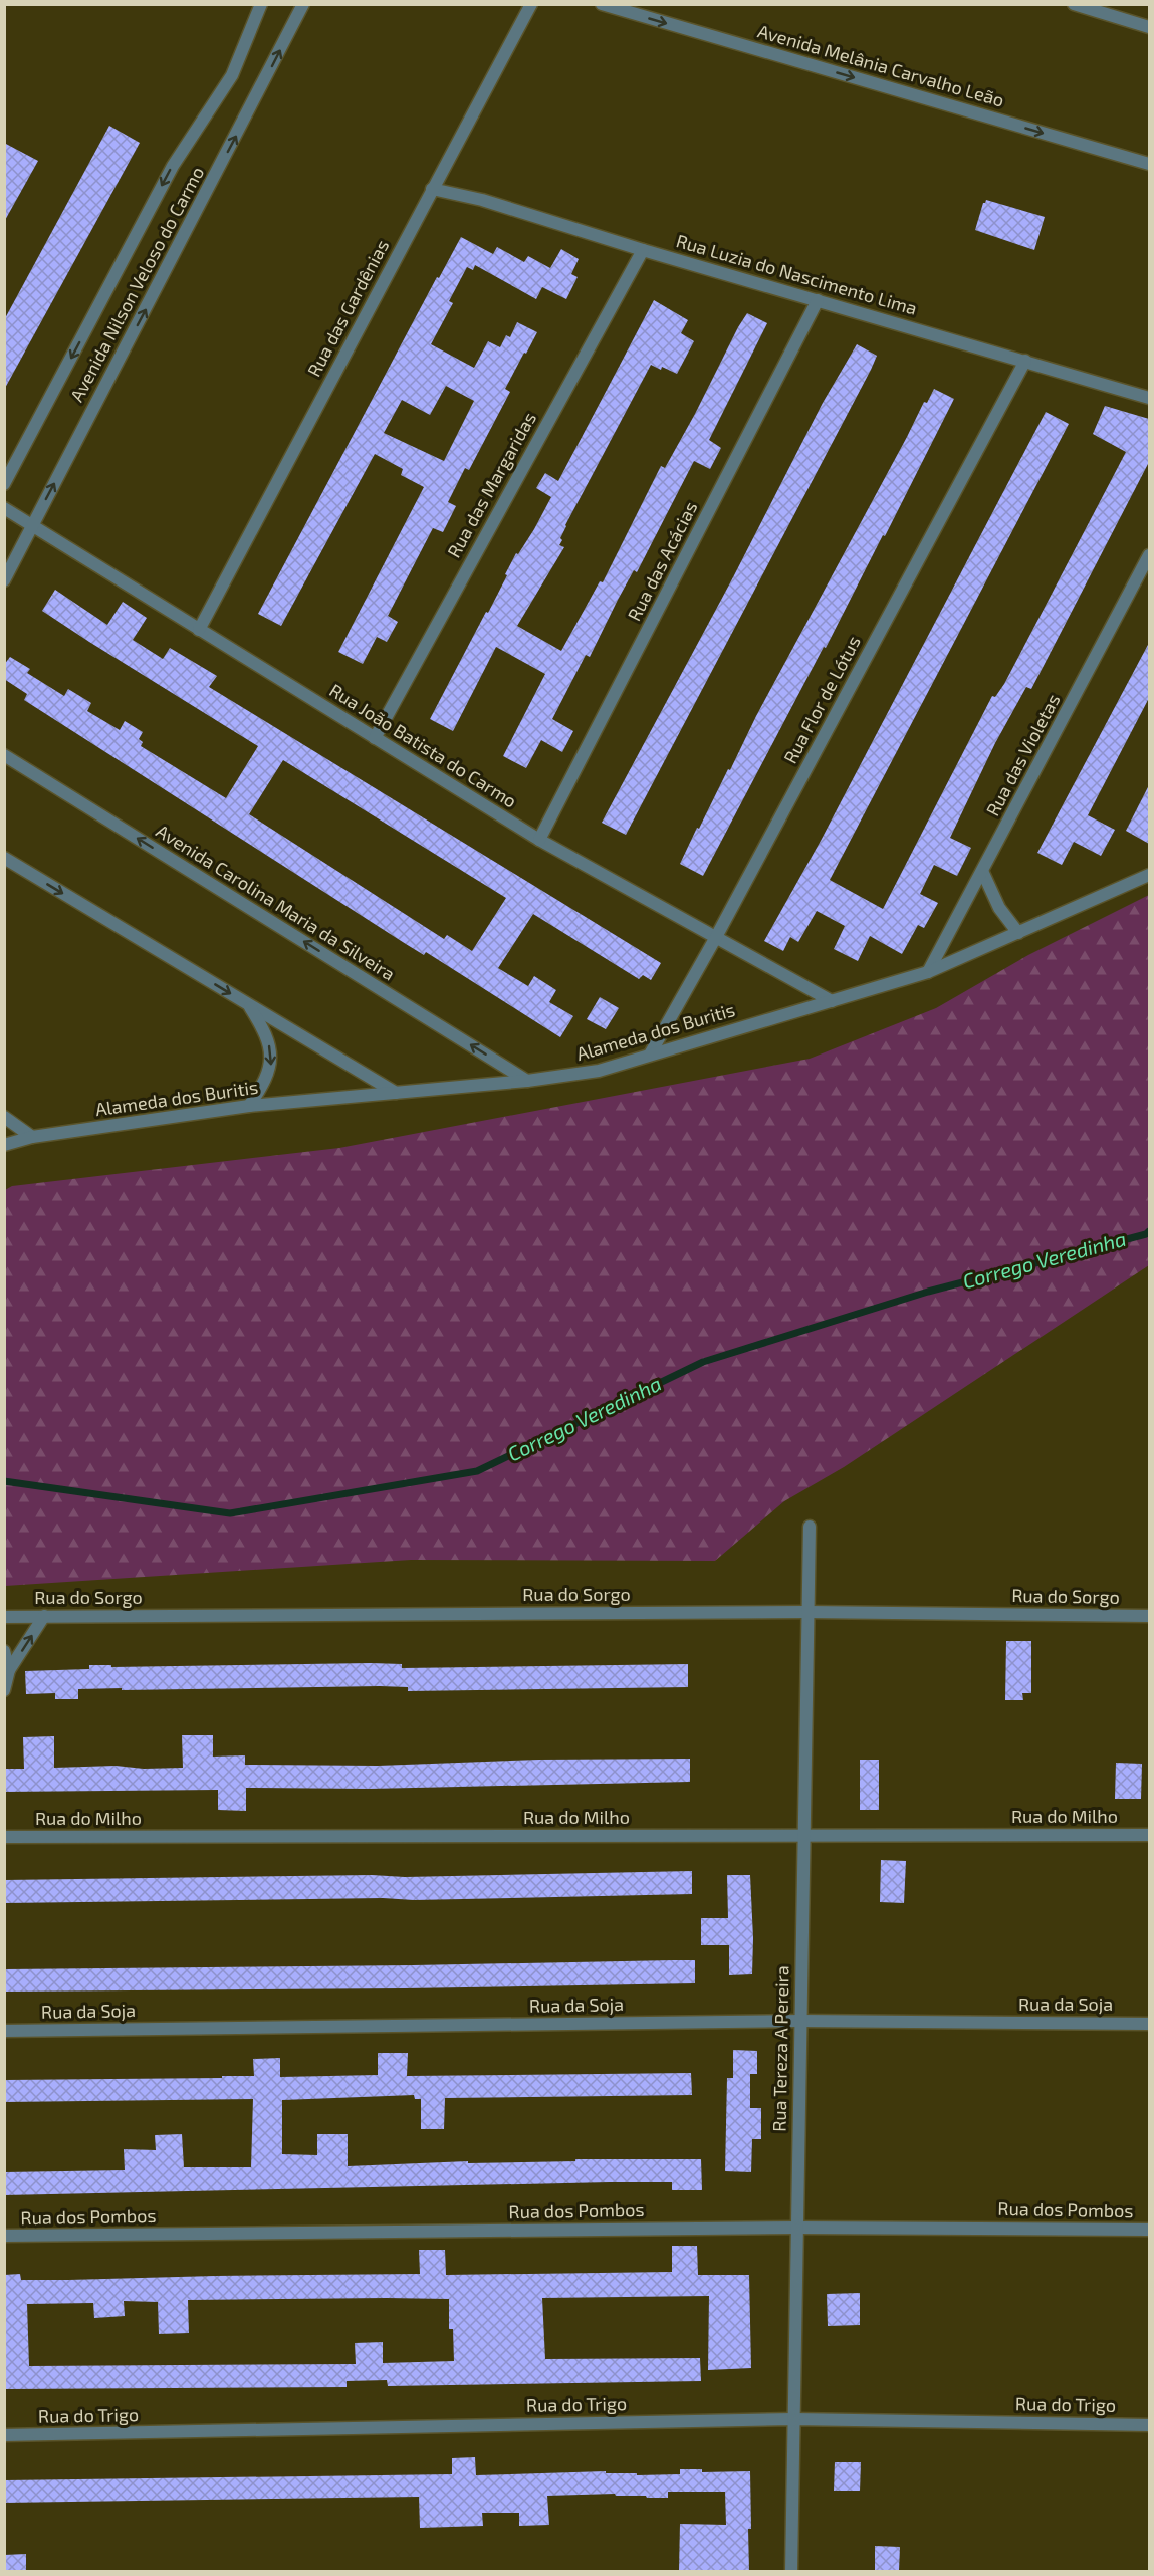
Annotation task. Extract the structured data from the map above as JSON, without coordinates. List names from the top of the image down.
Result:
{
  "streets": {
    "street": [
      "Avenida Melânia Carvalho Leão",
      "Rua Luzia do Nascimento Lima",
      "Avenida Nilson Veloso do Carmo",
      "Rua das Gardênias",
      "Rua das Margaridas",
      "Rua das Acácias",
      "Rua Flor de Lótus",
      "Rua João Batista do Carmo",
      "Rua das Violetas",
      "Avenida Carolina Maria da Silveira",
      "Alameda dos Buritis",
      "Rua do Sorgo",
      "Rua do Milho",
      "Rua da Soja",
      "Rua Tereza A Pereira",
      "Rua dos Pombos",
      "Rua do Trigo"
    ]
  },
  "crossings": [
    ["Rua Luzia do Nascimento Lima", "Rua das Gardênias"],
    ["Rua Luzia do Nascimento Lima", "Rua das Margaridas"],
    ["Rua Luzia do Nascimento Lima", "Rua das Acácias"],
    ["Rua Luzia do Nascimento Lima", "Rua Flor de Lótus"],
    ["Avenida Nilson Veloso do Carmo", "Rua João Batista do Carmo"],
    ["Rua das Gardênias", "Rua João Batista do Carmo"],
    ["Rua das Margaridas", "Rua João Batista do Carmo"],
    ["Rua das Acácias", "Rua João Batista do Carmo"],
    ["Rua Flor de Lótus", "Rua João Batista do Carmo"],
    ["Rua Flor de Lótus", "Alameda dos Buritis"],
    ["Rua João Batista do Carmo", "Alameda dos Buritis"],
    ["Rua das Violetas", "Alameda dos Buritis"],
    ["Avenida Carolina Maria da Silveira", "Alameda dos Buritis"],
    ["Rua do Sorgo", "Rua Tereza A Pereira"],
    ["Rua do Milho", "Rua Tereza A Pereira"],
    ["Rua da Soja", "Rua Tereza A Pereira"],
    ["Rua Tereza A Pereira", "Rua dos Pombos"],
    ["Rua Tereza A Pereira", "Rua do Trigo"]
  ],
  "one_way": ["Avenida Melânia Carvalho Leão"],
  "water": ["Corrego Veredinha"]
}
